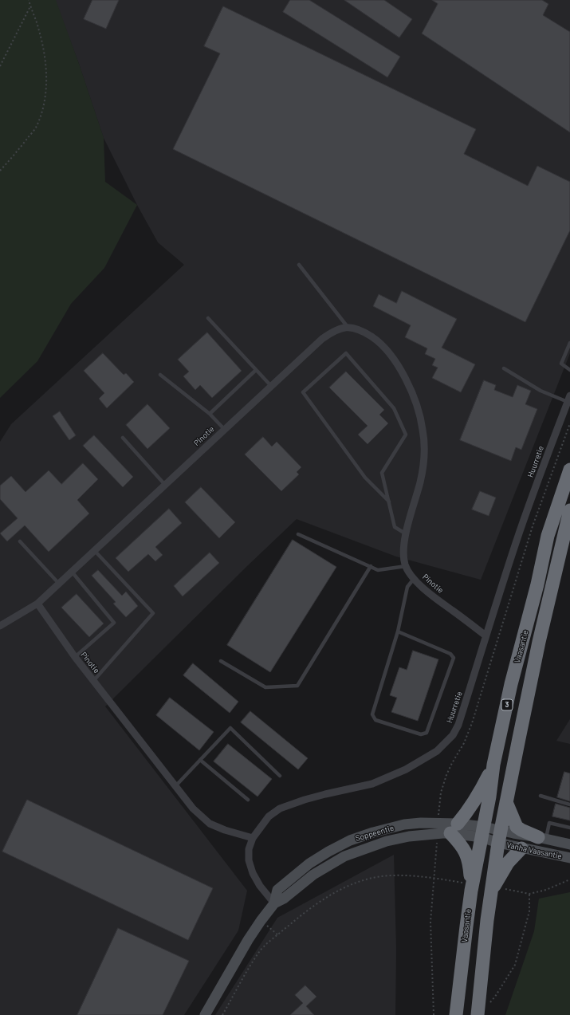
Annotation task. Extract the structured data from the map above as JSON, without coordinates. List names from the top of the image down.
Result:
{
  "streets": {
    "highway": ["Vaasantie", "3"],
    "main road": ["Soppeentie", "Vanha Vaasantie"],
    "street": ["Pinotie", "Huurretie"]
  },
  "crossings": [
    ["Pinotie", "Huurretie"],
    ["Huurretie", "Soppeentie"],
    ["Vaasantie", "Soppeentie"],
    ["Vaasantie", "Vanha Vaasantie"],
    ["Soppeentie", "Vanha Vaasantie"]
  ]
}
